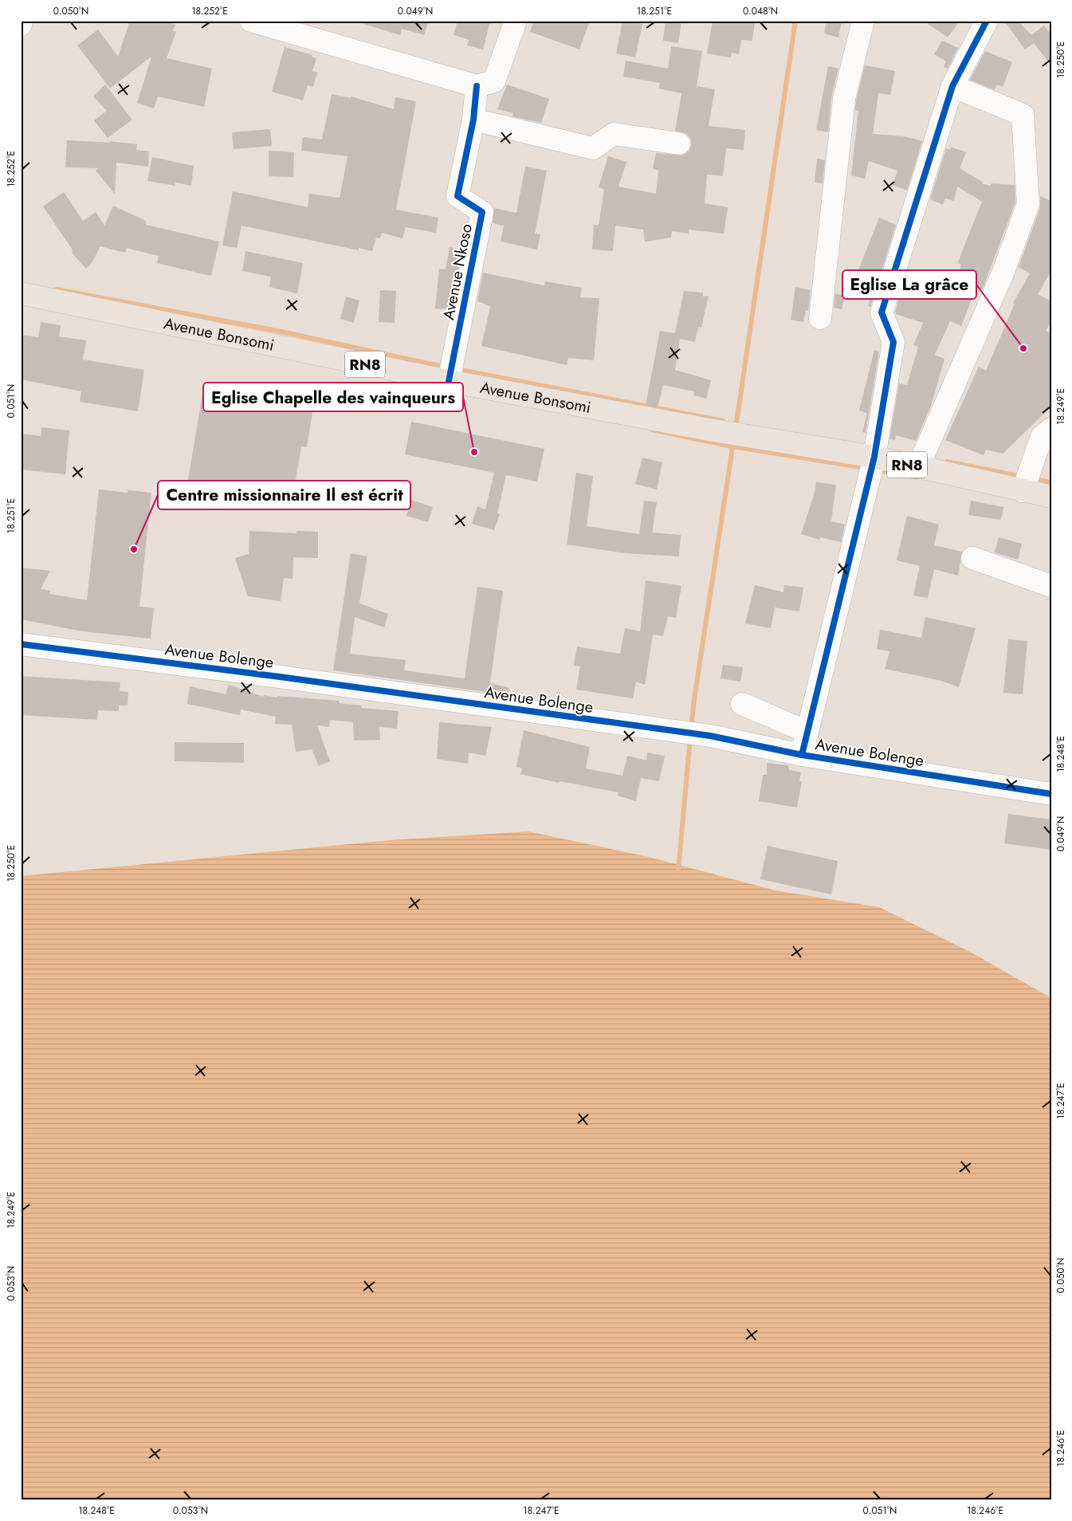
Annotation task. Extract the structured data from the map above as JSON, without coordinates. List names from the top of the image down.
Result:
{
  "streets": {
    "main road": ["Avenue Bonsomi", "RN8"],
    "street": ["Avenue Nkoso", "Avenue Bolenge"]
  },
  "crossings": [
    ["Avenue Nkoso", "Avenue Bonsomi"]
  ],
  "places": ["Eglise La grâce", "Eglise Chapelle des vainqueurs", "Centre missionnaire Il est écrit"],
  "coordinates": [
    "0.050°N",
    "18.252°E",
    "0.049°N",
    "18.251°E",
    "0.048°N",
    "18.250°E",
    "0.051°N",
    "18.249°E",
    "18.248°E",
    "18.247°E",
    "0.053°N",
    "18.246°E"
  ]
}
